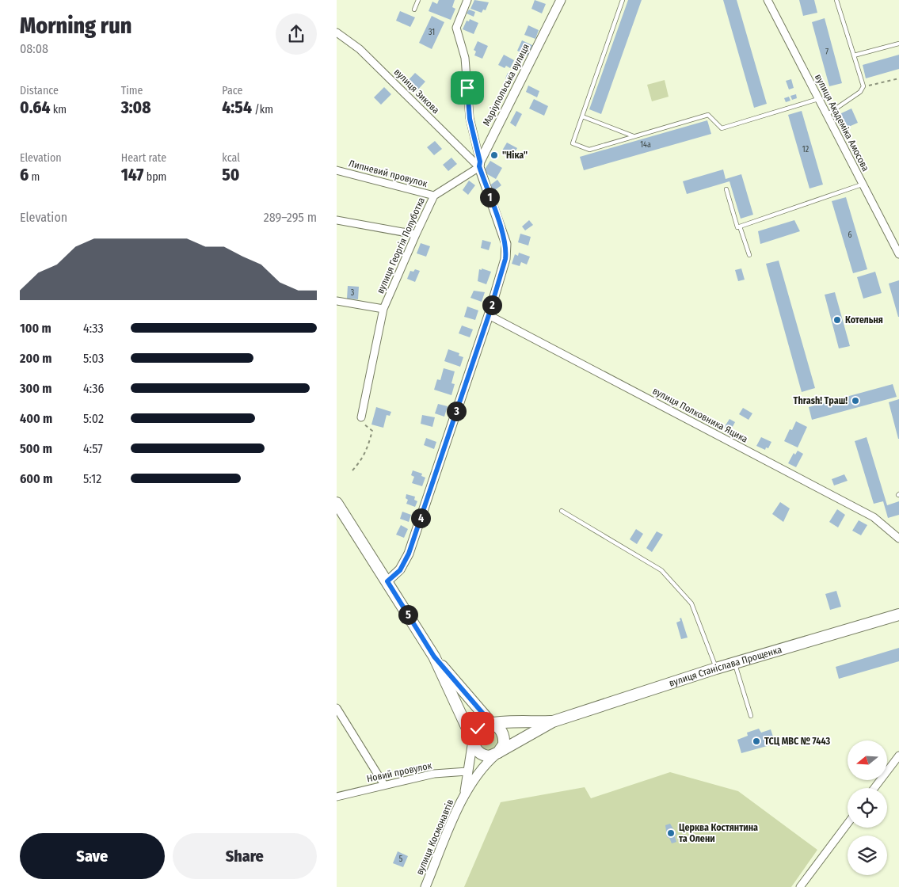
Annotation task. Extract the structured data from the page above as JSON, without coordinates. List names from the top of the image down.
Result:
{
  "streets": {
    "main road": ["вулиця Станіслава Прощенка"],
    "street": [
      "Маріупольська вулиця",
      "вулиця Зикова",
      "вулиця Академіка Амосова",
      "Липневий провулок",
      "вулиця Георгія Полуботка",
      "вулиця Полковника Яцика",
      "Новий провулок",
      "вулиця Космонавтів"
    ]
  },
  "crossings": [
    ["Маріупольська вулиця", "вулиця Зикова"],
    ["Маріупольська вулиця", "вулиця Георгія Полуботка"],
    ["вулиця Зикова", "вулиця Георгія Полуботка"],
    ["Липневий провулок", "вулиця Георгія Полуботка"],
    ["вулиця Станіслава Прощенка", "вулиця Космонавтів"],
    ["Новий провулок", "вулиця Космонавтів"]
  ],
  "places": [
    "\"Ніка\"",
    "Котельня",
    "Thrash! Траш!",
    "ТСЦ МВС № 7443",
    "Церква Костянтина та Олени"
  ],
  "house_numbers": [
    "31",
    "7",
    "14а",
    "12",
    "6",
    "3",
    "5"
  ],
  "north": "left",
  "page": {
    "heading": ["Morning run", "08:08"],
    "stats": [
      ["Distance", "0.64 km"],
      ["Time", "3:08"],
      ["Pace", "4:54 /km"],
      ["Elevation", "6 m"],
      ["Heart rate", "147 bpm"],
      ["kcal", "50"]
    ],
    "pins": [
      "1",
      "2",
      "3",
      "4",
      "5"
    ],
    "chart": ["Elevation", "289–295 m"],
    "list": [
      {
        "name": "100 m",
        "note": "4:33"
      },
      {
        "name": "200 m",
        "note": "5:03"
      },
      {
        "name": "300 m",
        "note": "4:36"
      },
      {
        "name": "400 m",
        "note": "5:02"
      },
      {
        "name": "500 m",
        "note": "4:57"
      },
      {
        "name": "600 m",
        "note": "5:12"
      }
    ],
    "buttons": ["Save", "Share"]
  }
}
